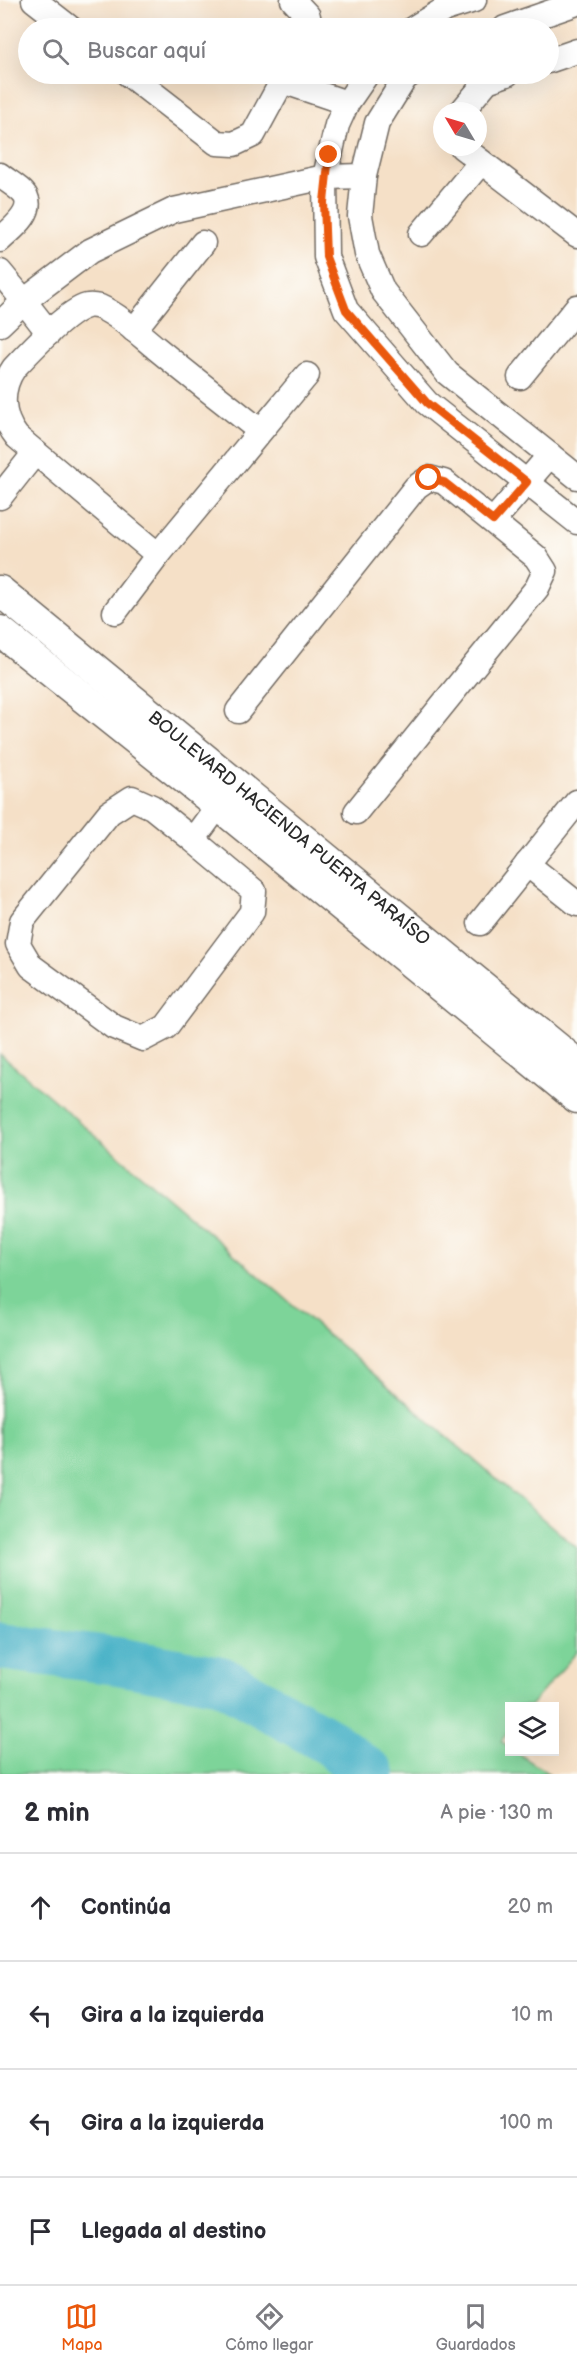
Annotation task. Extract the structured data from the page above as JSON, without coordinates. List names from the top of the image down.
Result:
{
  "streets": {
    "street": ["BOULEVARD HACIENDA PUERTA PARAÍSO"]
  },
  "north": "top left",
  "page": {
    "search": "Buscar aquí",
    "heading": ["2 min", "A pie · 130 m"],
    "list": [
      ["Continúa", "20 m"],
      ["Gira a la izquierda", "10 m"],
      ["Gira a la izquierda", "100 m"],
      "Llegada al destino"
    ],
    "nav": ["Mapa", "Cómo llegar", "Guardados"]
  }
}
